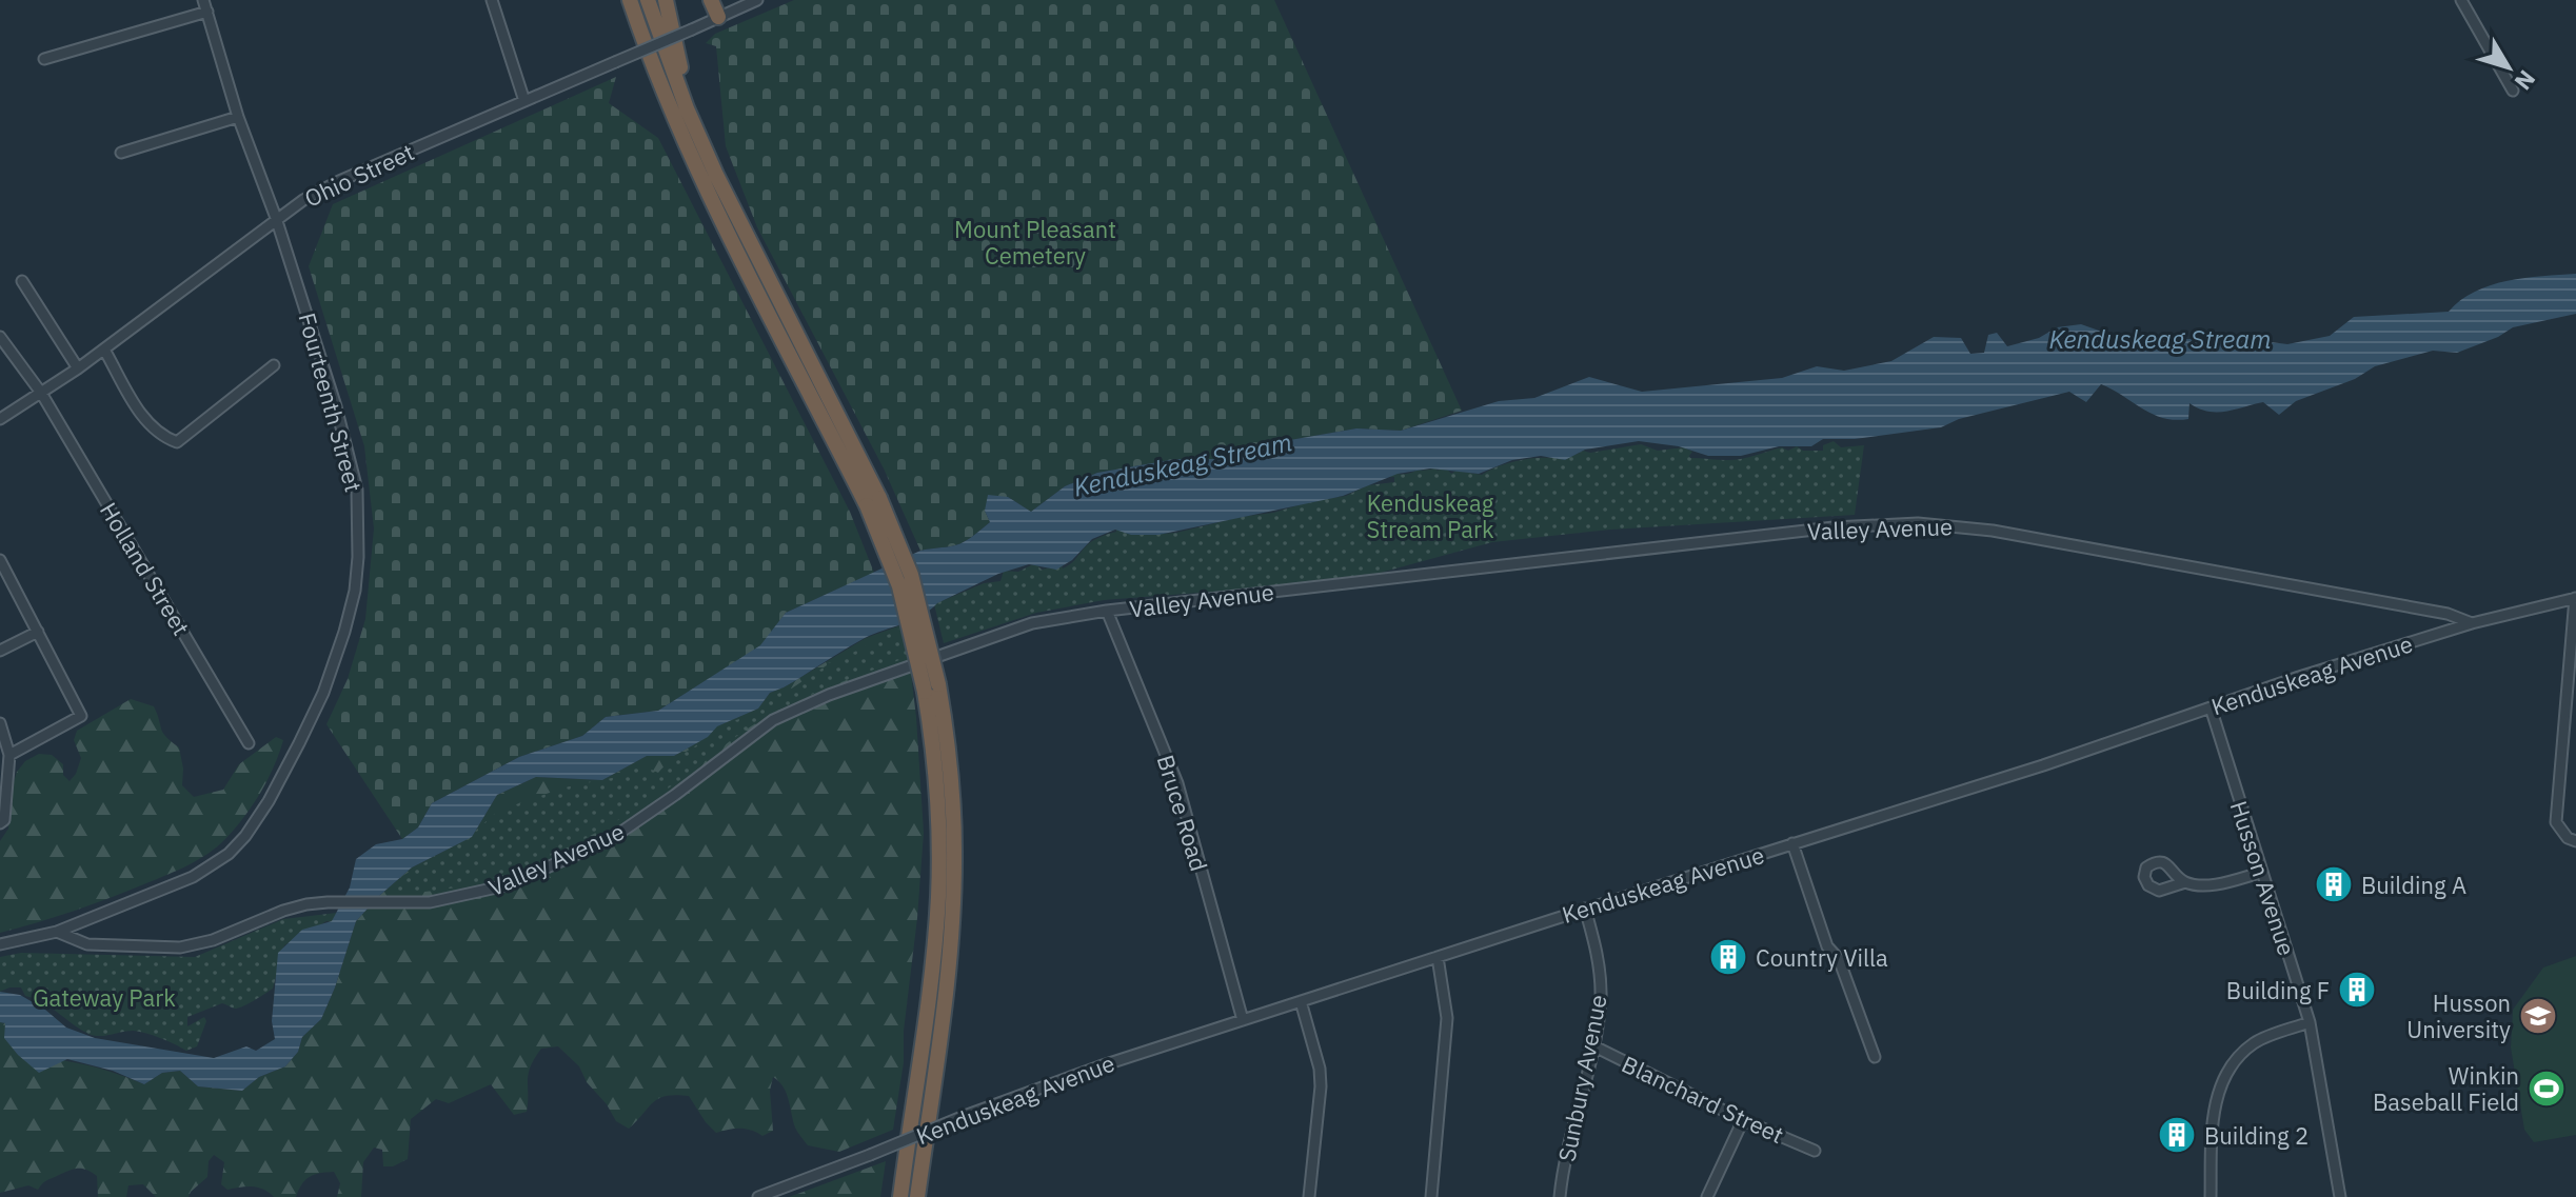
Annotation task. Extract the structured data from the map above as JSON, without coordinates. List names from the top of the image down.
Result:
{
  "streets": {
    "street": [
      "Ohio Street",
      "Fourteenth Street",
      "Valley Avenue",
      "Holland Street",
      "Kenduskeag Avenue",
      "Bruce Road",
      "Husson Avenue",
      "Sunbury Avenue",
      "Blanchard Street"
    ]
  },
  "crossings": [
    ["Ohio Street", "Fourteenth Street"],
    ["Ohio Street", "Holland Street"],
    ["Fourteenth Street", "Valley Avenue"],
    ["Valley Avenue", "Kenduskeag Avenue"],
    ["Valley Avenue", "Bruce Road"],
    ["Kenduskeag Avenue", "Bruce Road"],
    ["Kenduskeag Avenue", "Husson Avenue"],
    ["Kenduskeag Avenue", "Sunbury Avenue"],
    ["Sunbury Avenue", "Blanchard Street"]
  ],
  "water": ["Kenduskeag Stream"],
  "parks": ["Mount Pleasant Cemetery", "Kenduskeag Stream Park", "Gateway Park"],
  "places": {
    "building": [
      "Building A",
      "Country Villa",
      "Building F",
      "Building 2"
    ],
    "school or university": ["Husson University"],
    "sports": ["Winkin Baseball Field"]
  },
  "north": "bottom right"
}
